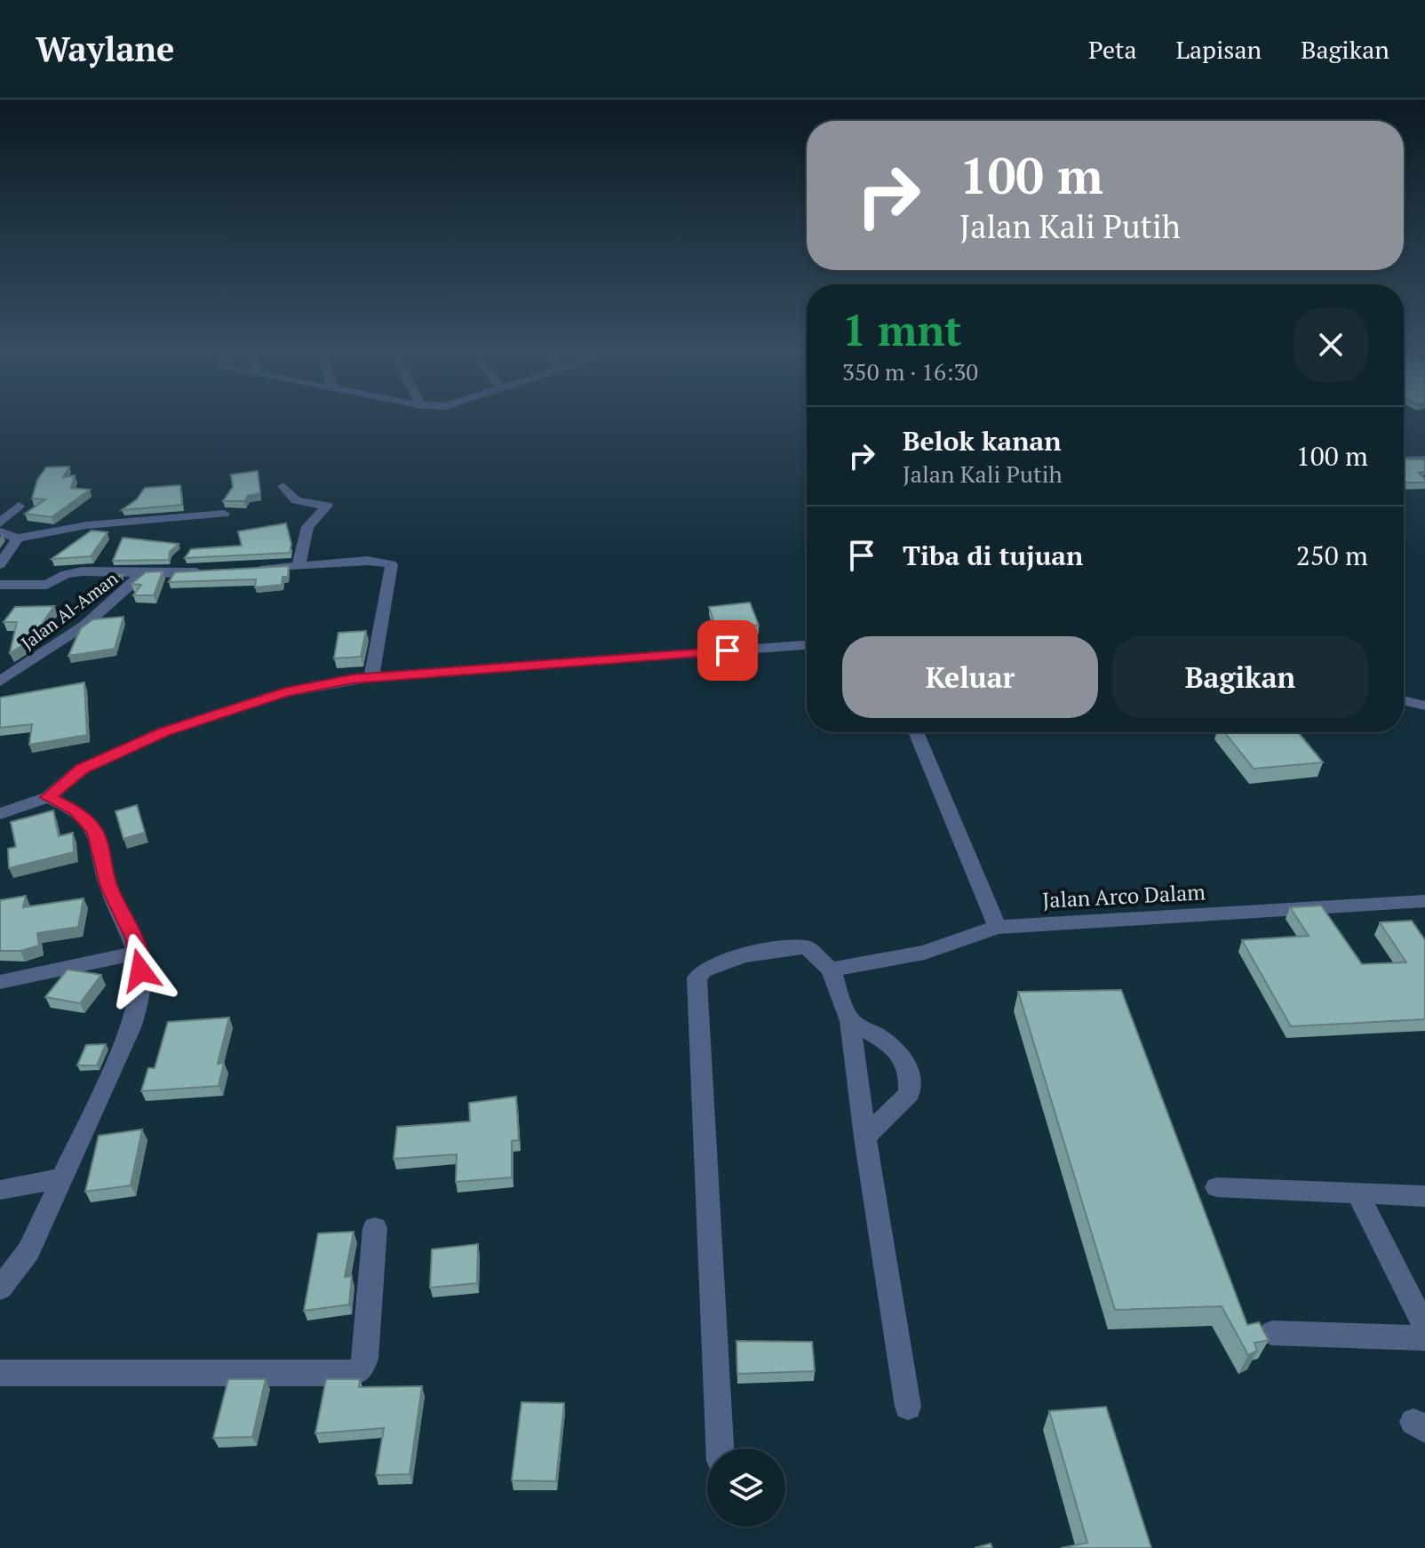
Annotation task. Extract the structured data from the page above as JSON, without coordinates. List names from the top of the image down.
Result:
{
  "streets": {
    "street": ["Jalan Al-Aman", "Jalan Arco Dalam"]
  },
  "page": {
    "header": "Waylane",
    "nav": ["Peta", "Lapisan", "Bagikan"],
    "turn": ["100 m", "Jalan Kali Putih"],
    "heading": ["1 mnt", "350 m · 16:30"],
    "list": [
      {
        "name": "Belok kanan",
        "note": "Jalan Kali Putih",
        "value": "100 m"
      },
      {
        "name": "Tiba di tujuan",
        "value": "250 m"
      }
    ],
    "buttons": ["Keluar", "Bagikan"]
  }
}
